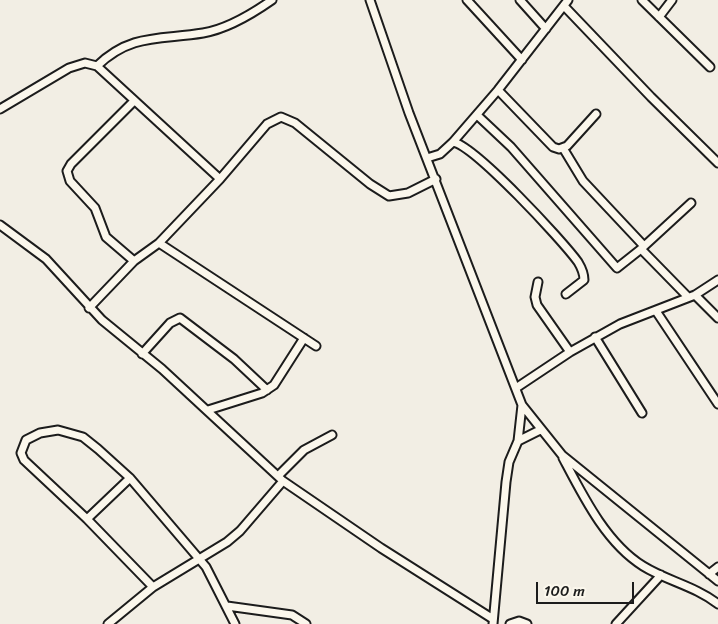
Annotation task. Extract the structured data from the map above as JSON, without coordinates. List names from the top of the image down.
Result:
{
  "scale_bar": "100 m"
}
